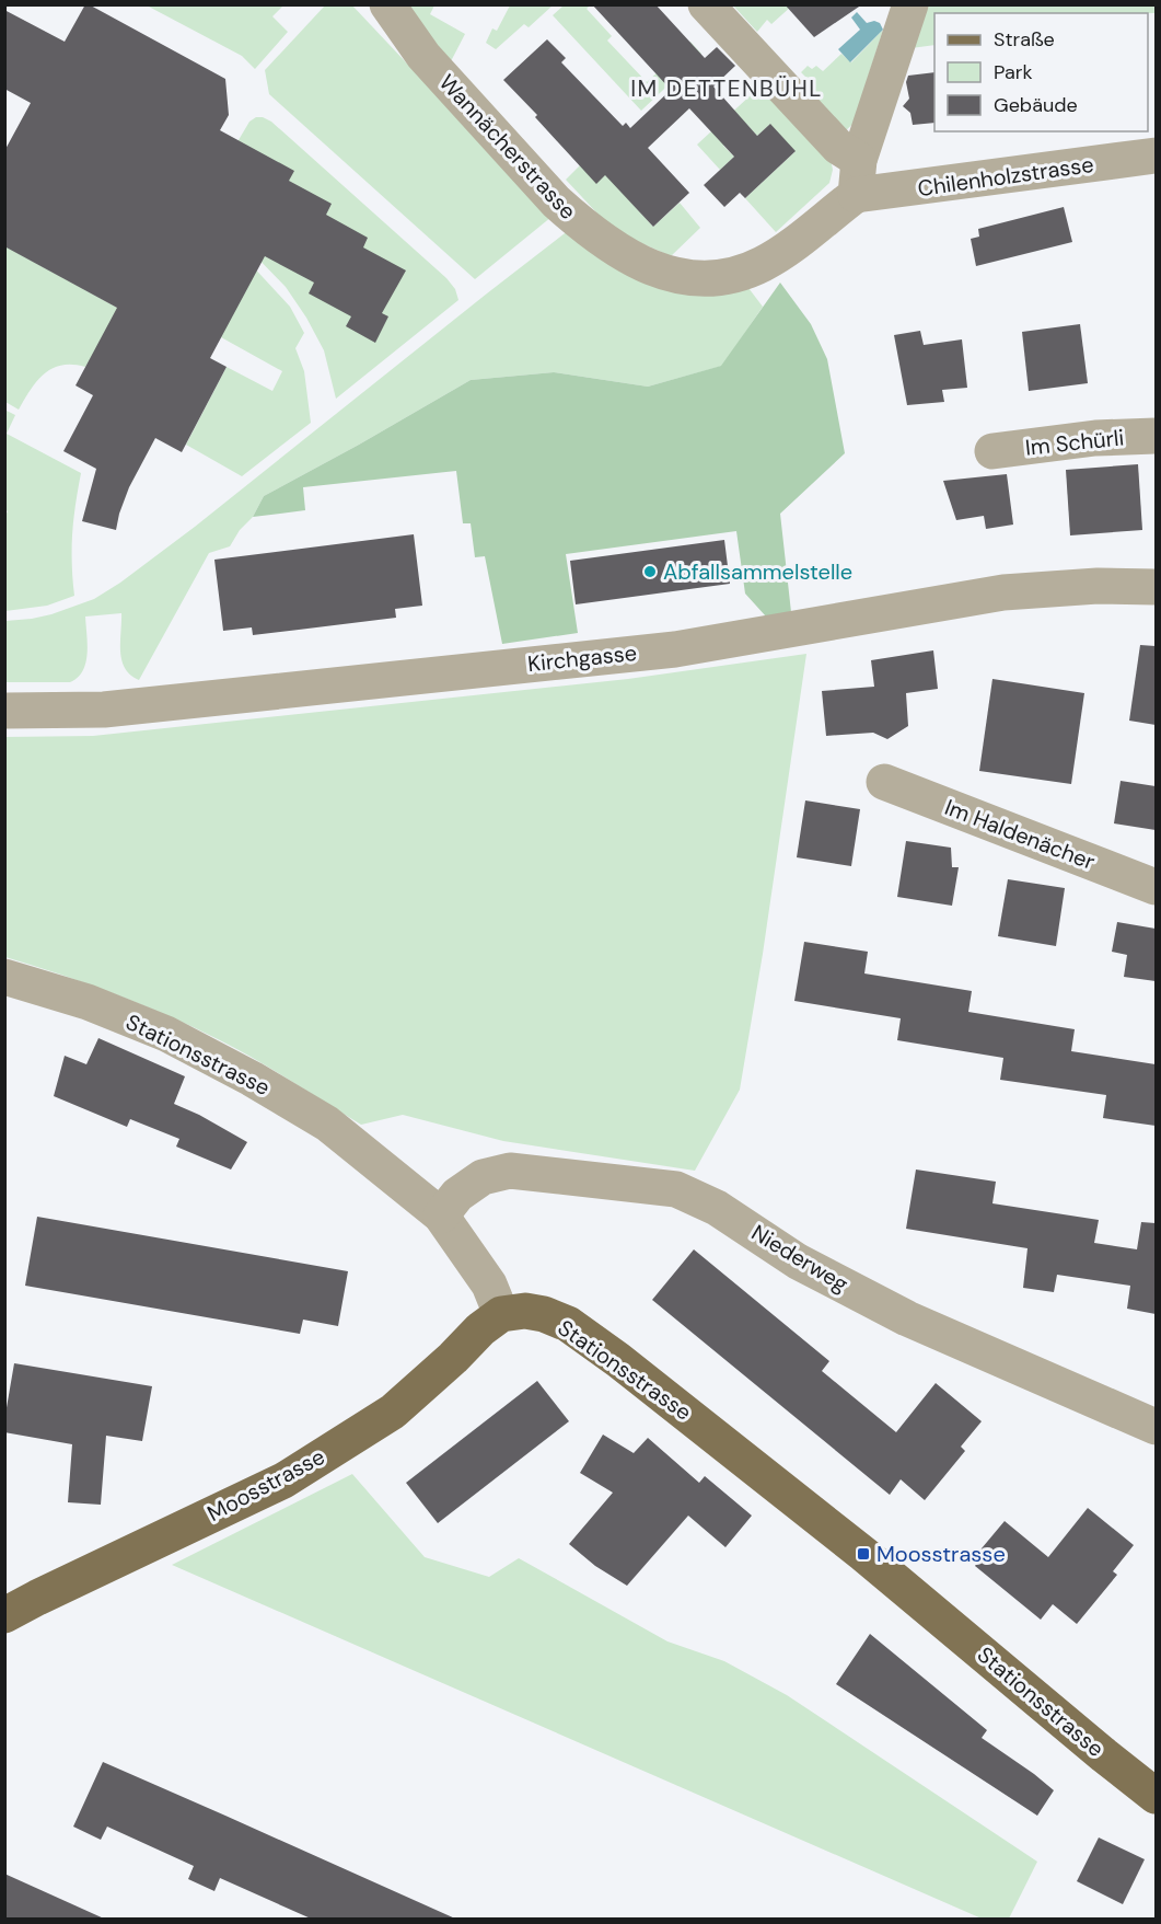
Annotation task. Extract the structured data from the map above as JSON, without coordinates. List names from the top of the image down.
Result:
{
  "streets": {
    "main road": ["Stationsstrasse", "Moosstrasse"],
    "street": [
      "Wannächerstrasse",
      "Chilenholzstrasse",
      "Im Schürli",
      "Kirchgasse",
      "Im Haldenächer",
      "Niederweg"
    ]
  },
  "crossings": [
    ["Wannächerstrasse", "Chilenholzstrasse"],
    ["Stationsstrasse", "Niederweg"],
    ["Stationsstrasse", "Moosstrasse"]
  ],
  "districts": ["IM DETTENBÜHL"],
  "places": {
    "other": ["Abfallsammelstelle"],
    "transit": ["Moosstrasse"]
  },
  "legend": ["Straße", "Park", "Gebäude"]
}
